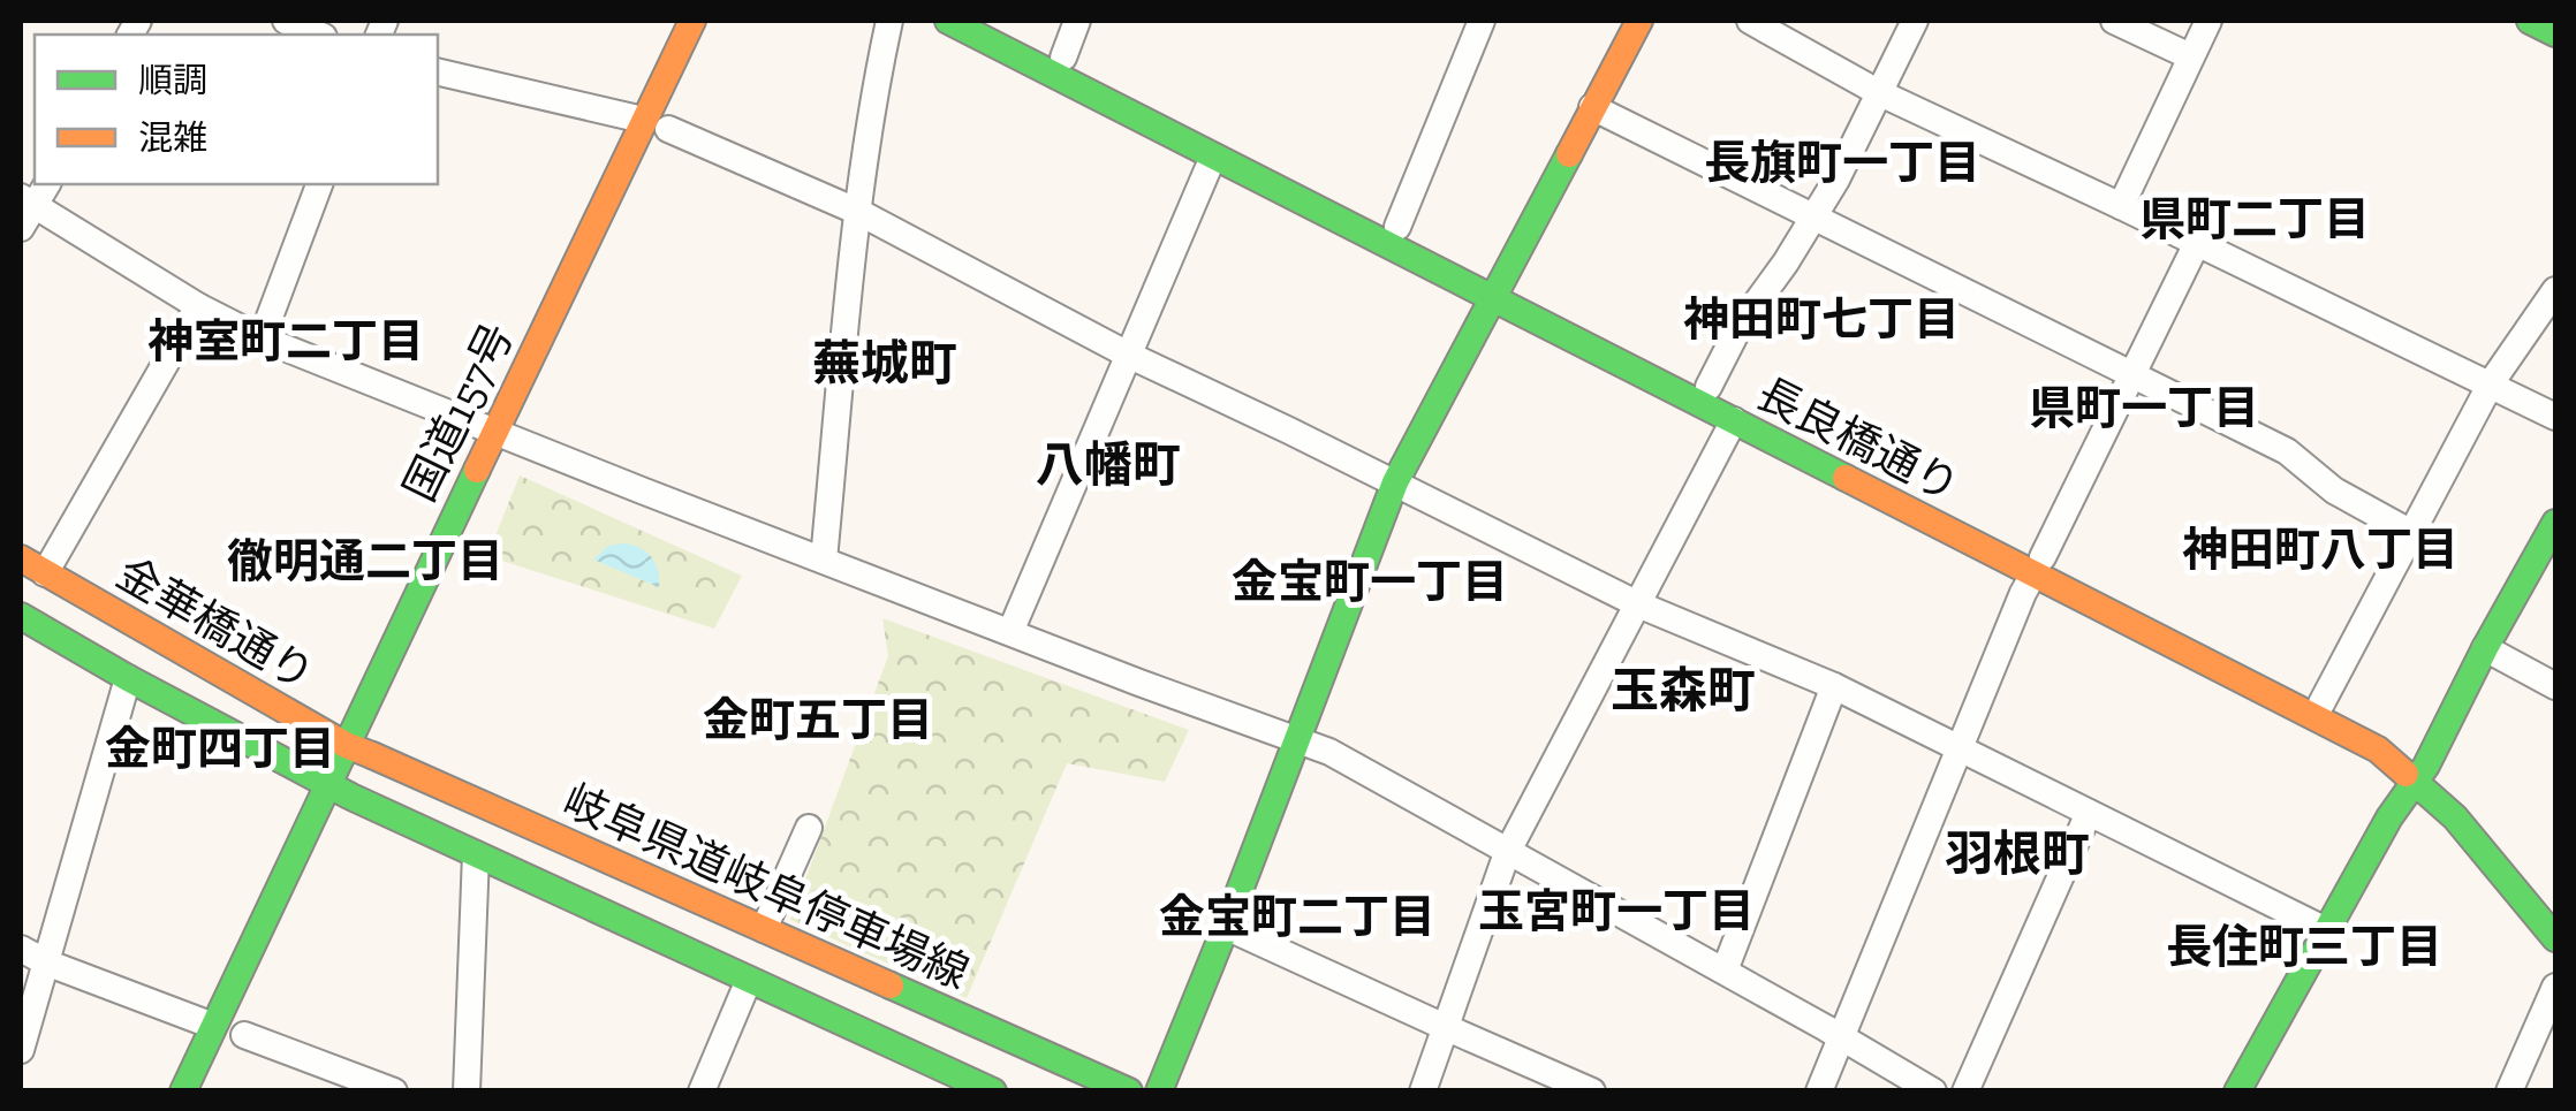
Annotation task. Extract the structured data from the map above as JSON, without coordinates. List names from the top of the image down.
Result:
{
  "streets": {
    "main road": [
      "国道157号",
      "長良橋通り",
      "金華橋通り",
      "岐阜県道岐阜停車場線"
    ]
  },
  "crossings": [
    ["国道157号", "金華橋通り"],
    ["国道157号", "岐阜県道岐阜停車場線"],
    ["金華橋通り", "岐阜県道岐阜停車場線"]
  ],
  "districts": [
    "長旗町一丁目",
    "県町二丁目",
    "神田町七丁目",
    "神室町二丁目",
    "蕪城町",
    "県町一丁目",
    "八幡町",
    "神田町八丁目",
    "徹明通二丁目",
    "金宝町一丁目",
    "玉森町",
    "金町五丁目",
    "金町四丁目",
    "羽根町",
    "玉宮町一丁目",
    "金宝町二丁目",
    "長住町三丁目"
  ],
  "legend": ["順調", "混雑"]
}
